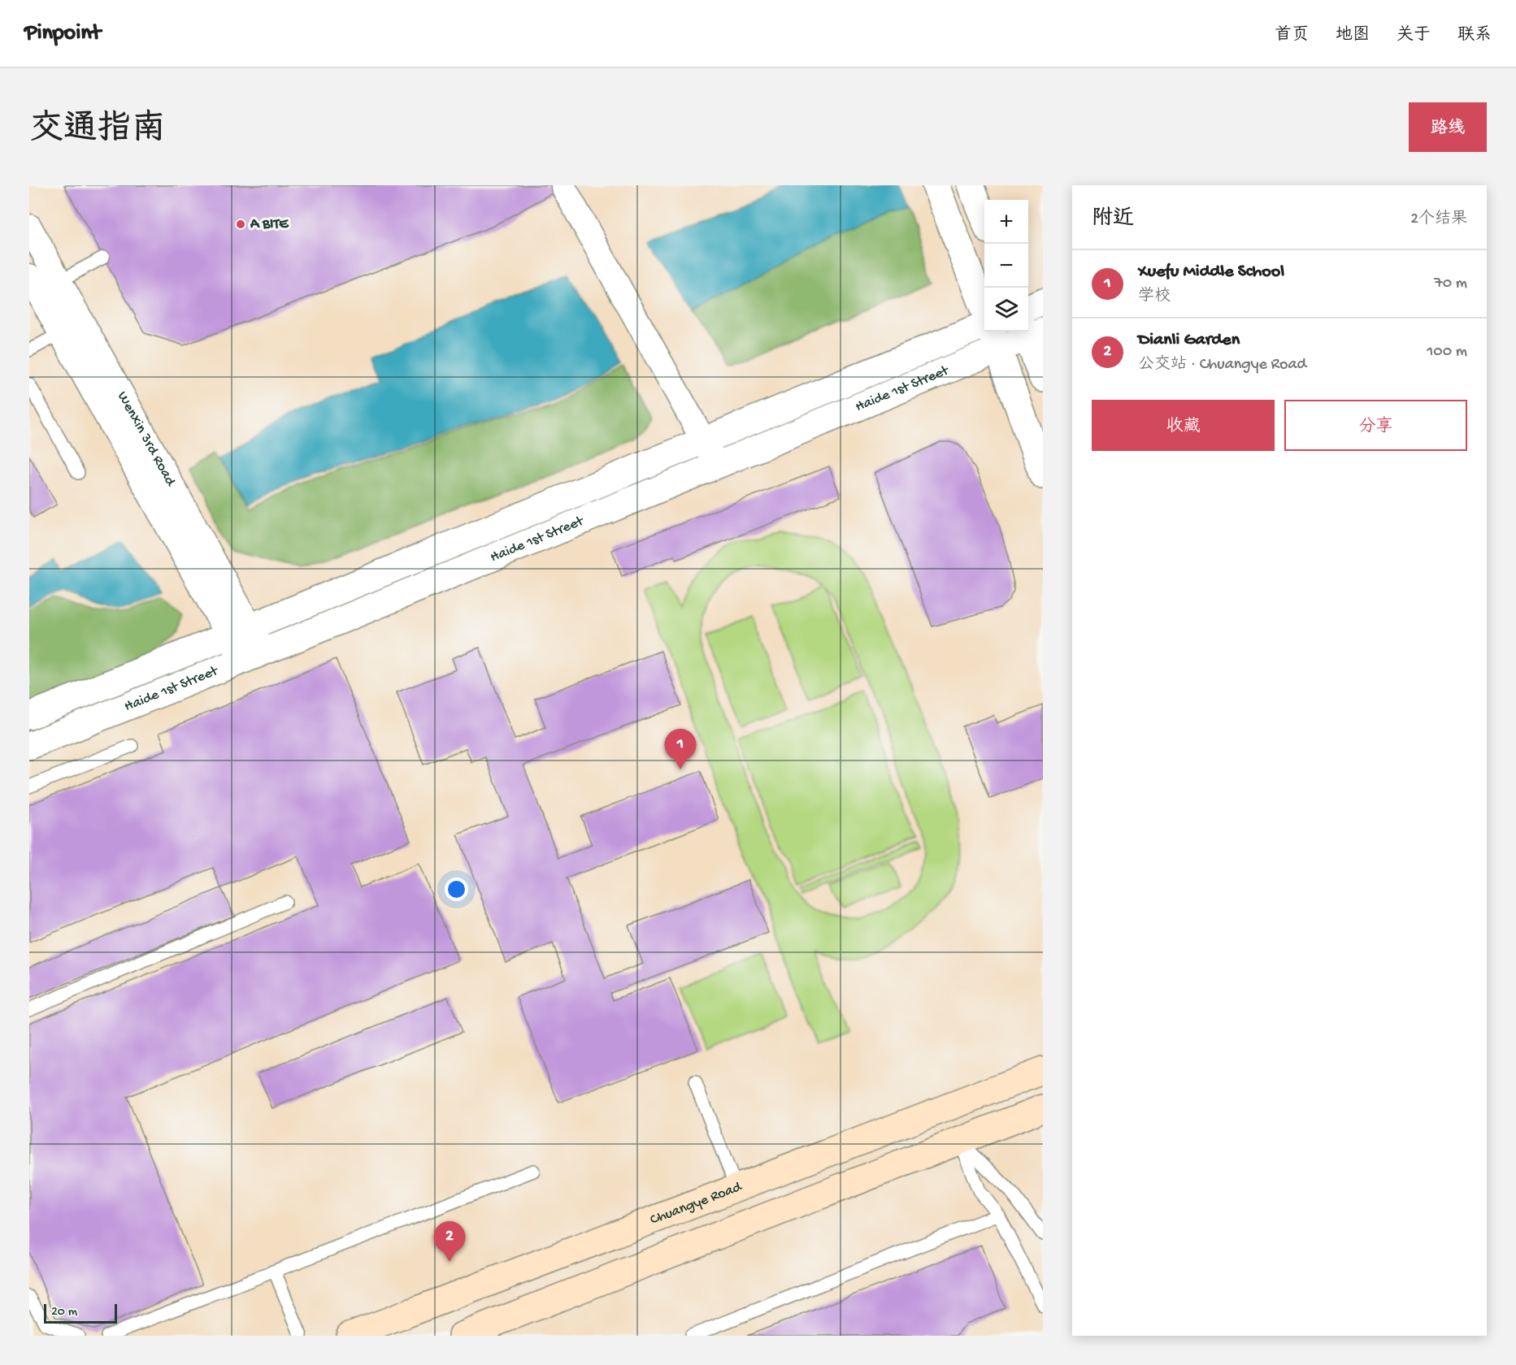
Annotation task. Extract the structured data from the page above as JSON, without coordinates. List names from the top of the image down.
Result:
{
  "streets": {
    "main road": ["Chuangye Road"],
    "street": ["Haide 1st Street", "Wenxin 3rd Road"]
  },
  "crossings": [
    ["Haide 1st Street", "Wenxin 3rd Road"]
  ],
  "places": ["A BITE"],
  "scale_bar": "20 m",
  "page": {
    "header": "Pinpoint",
    "nav": [
      "首页",
      "地图",
      "关于",
      "联系"
    ],
    "title": "交通指南",
    "buttons": [
      "路线",
      ["收藏", "分享"]
    ],
    "heading": ["附近", "2个结果"],
    "map_buttons": ["+", "−"],
    "list": [
      {
        "mark": "1",
        "name": "Xuefu Middle School",
        "note": "学校",
        "value": "70 m"
      },
      {
        "mark": "2",
        "name": "Dianli Garden",
        "note": "公交站 · Chuangye Road",
        "value": "100 m"
      }
    ],
    "pins": ["1", "2"],
    "scale": "20 m"
  }
}
